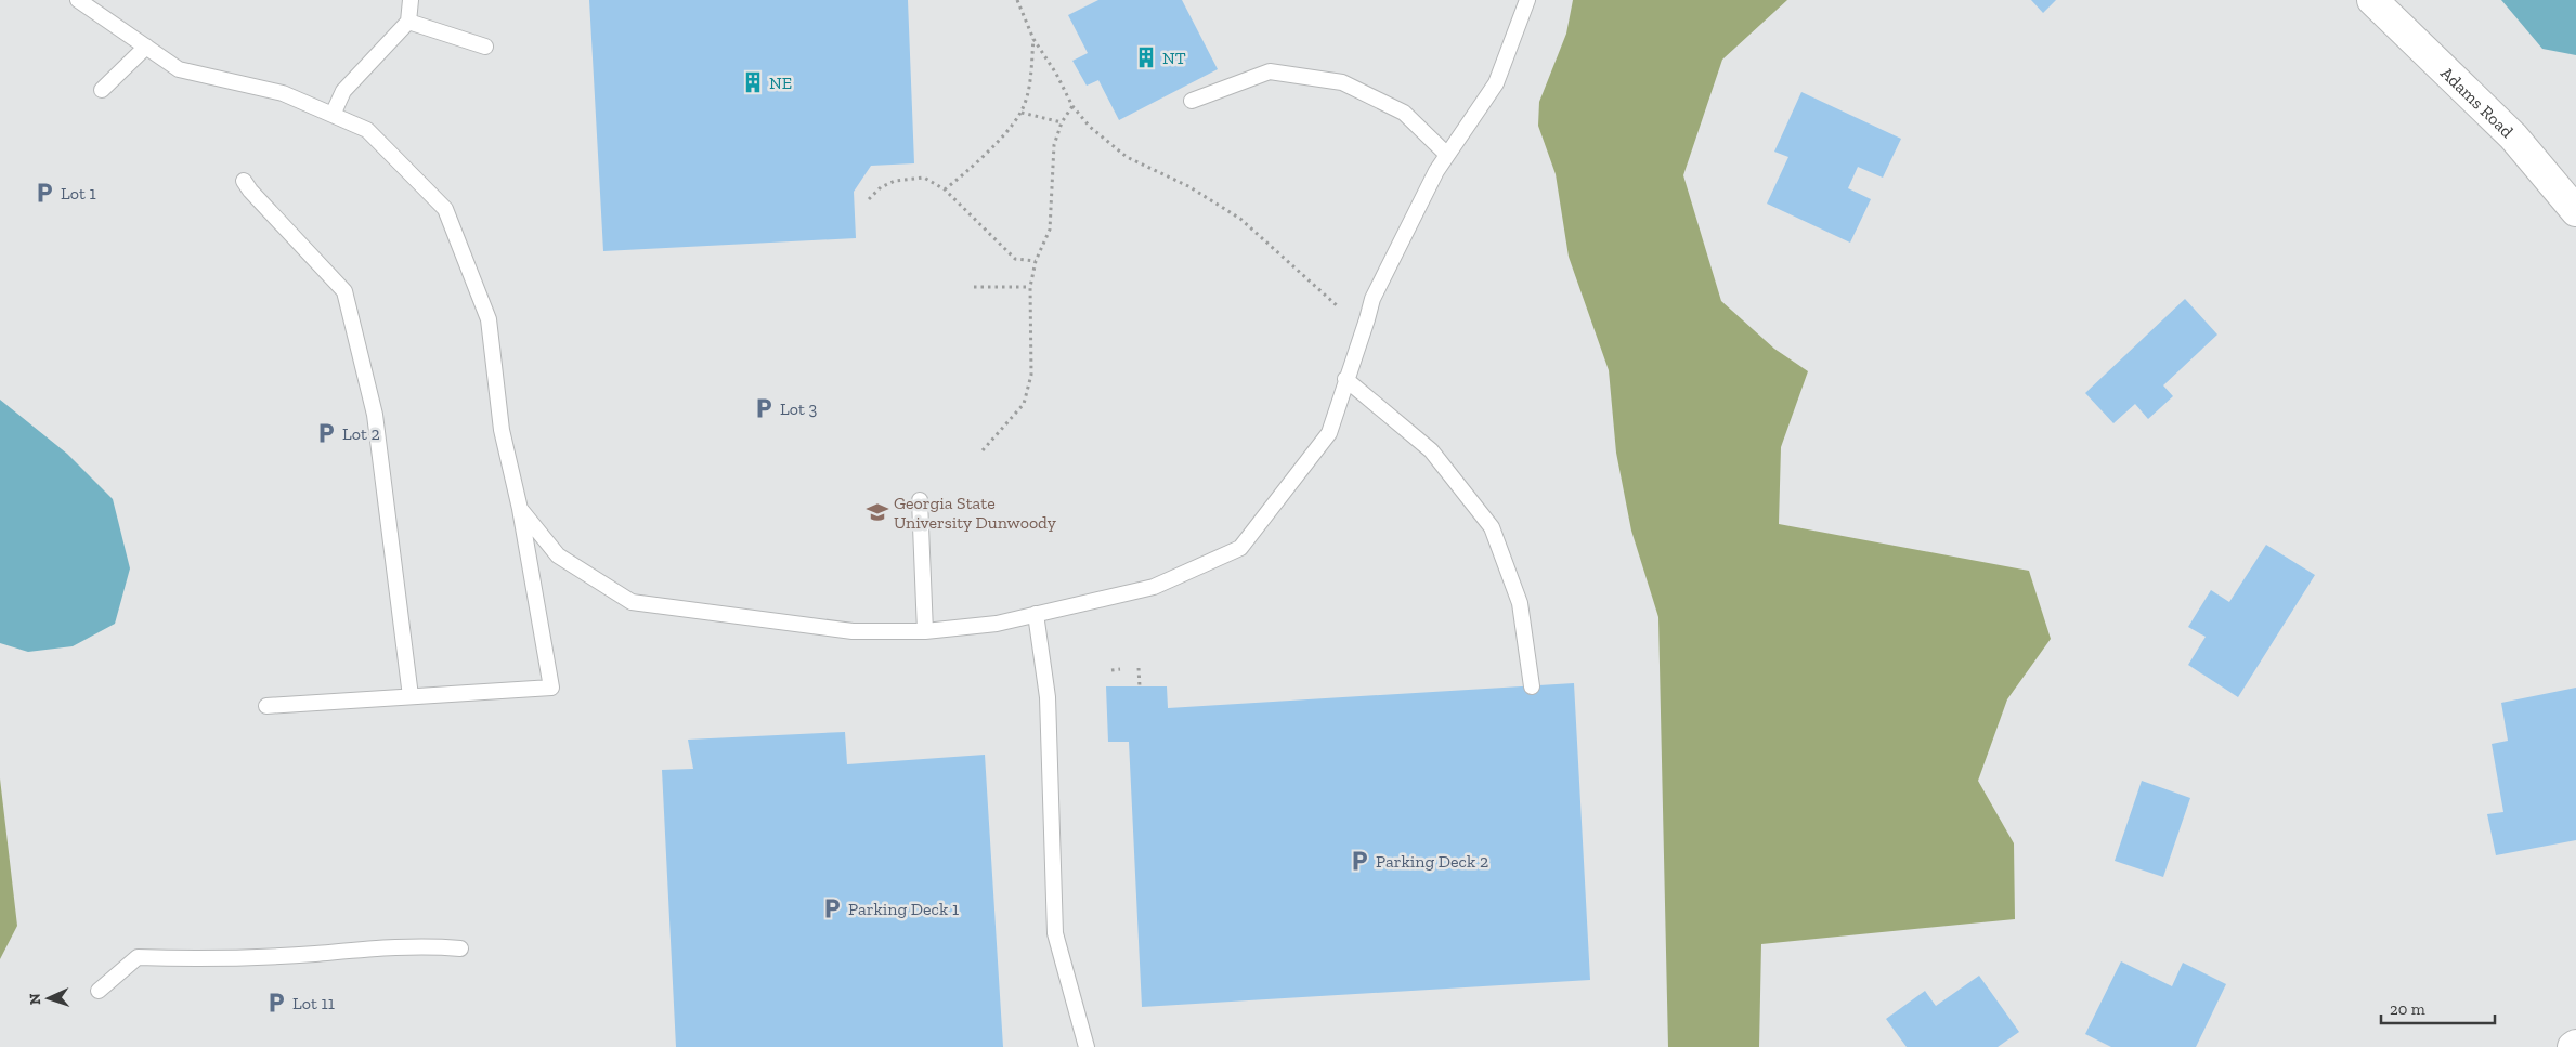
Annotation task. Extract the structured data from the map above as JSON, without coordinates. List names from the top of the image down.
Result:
{
  "streets": {
    "street": ["Adams Road"]
  },
  "places": {
    "building": ["NT", "NE"],
    "parking": [
      "Lot 1",
      "Lot 3",
      "Lot 2",
      "Parking Deck 2",
      "Parking Deck 1",
      "Lot 11"
    ],
    "school or university": ["Georgia State University Dunwoody"]
  },
  "scale_bar": "20 m",
  "north": "left"
}
